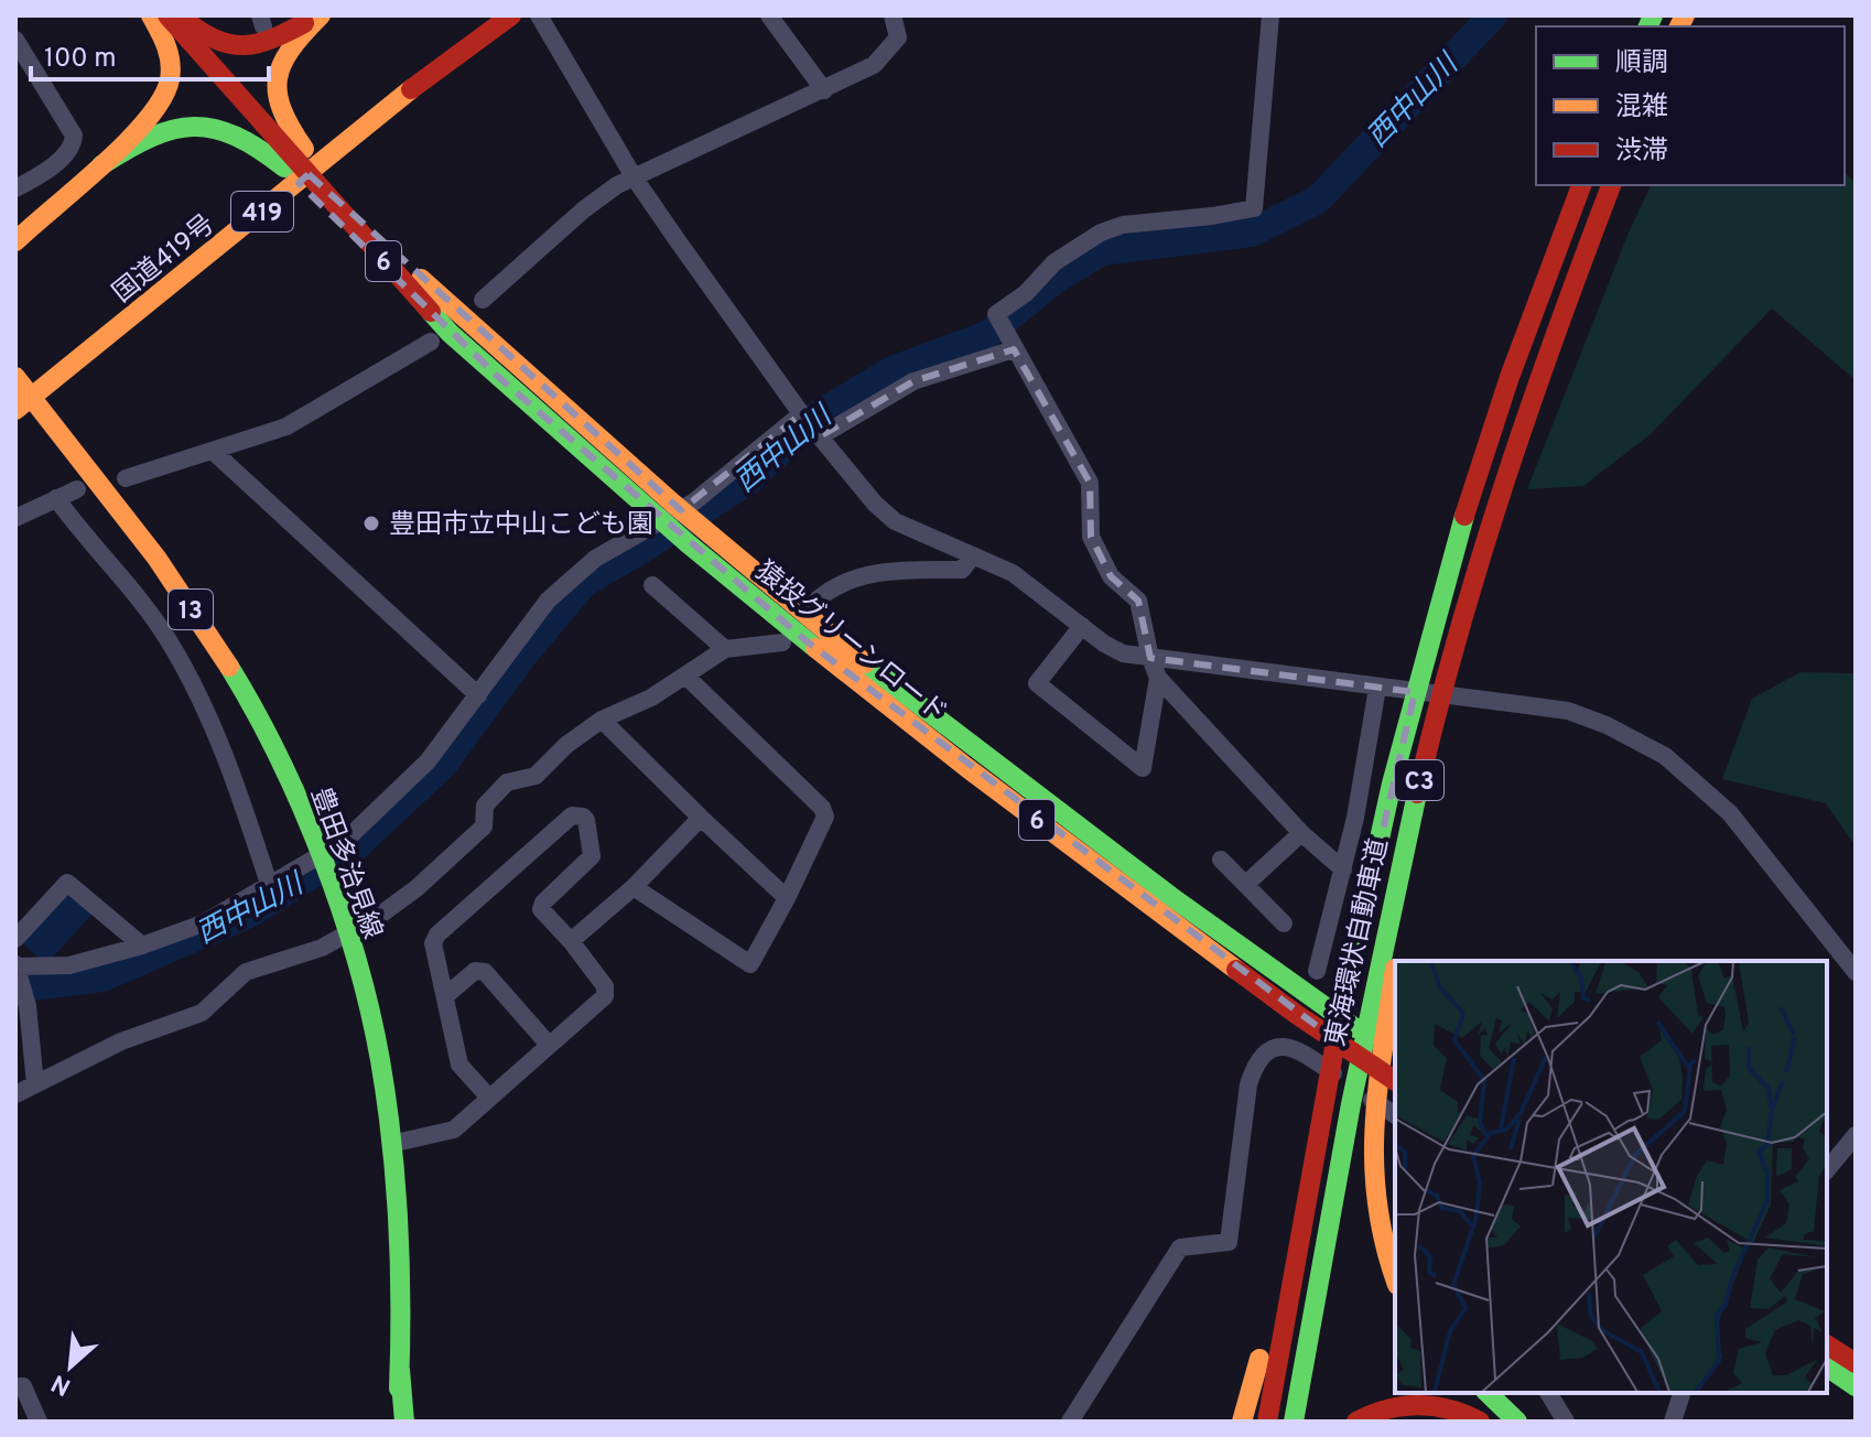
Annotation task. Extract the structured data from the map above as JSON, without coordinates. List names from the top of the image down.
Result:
{
  "streets": {
    "main road": [
      "419",
      "国道419号",
      "6",
      "13",
      "猿投グリーンロード",
      "C3",
      "豊田多治見線",
      "東海環状自動車道"
    ]
  },
  "crossings": [
    ["国道419号", "豊田多治見線"]
  ],
  "water": ["西中山川"],
  "places": ["豊田市立中山こども園"],
  "legend": ["順調", "混雑", "渋滞"],
  "scale_bar": "100 m",
  "north": "bottom left"
}
